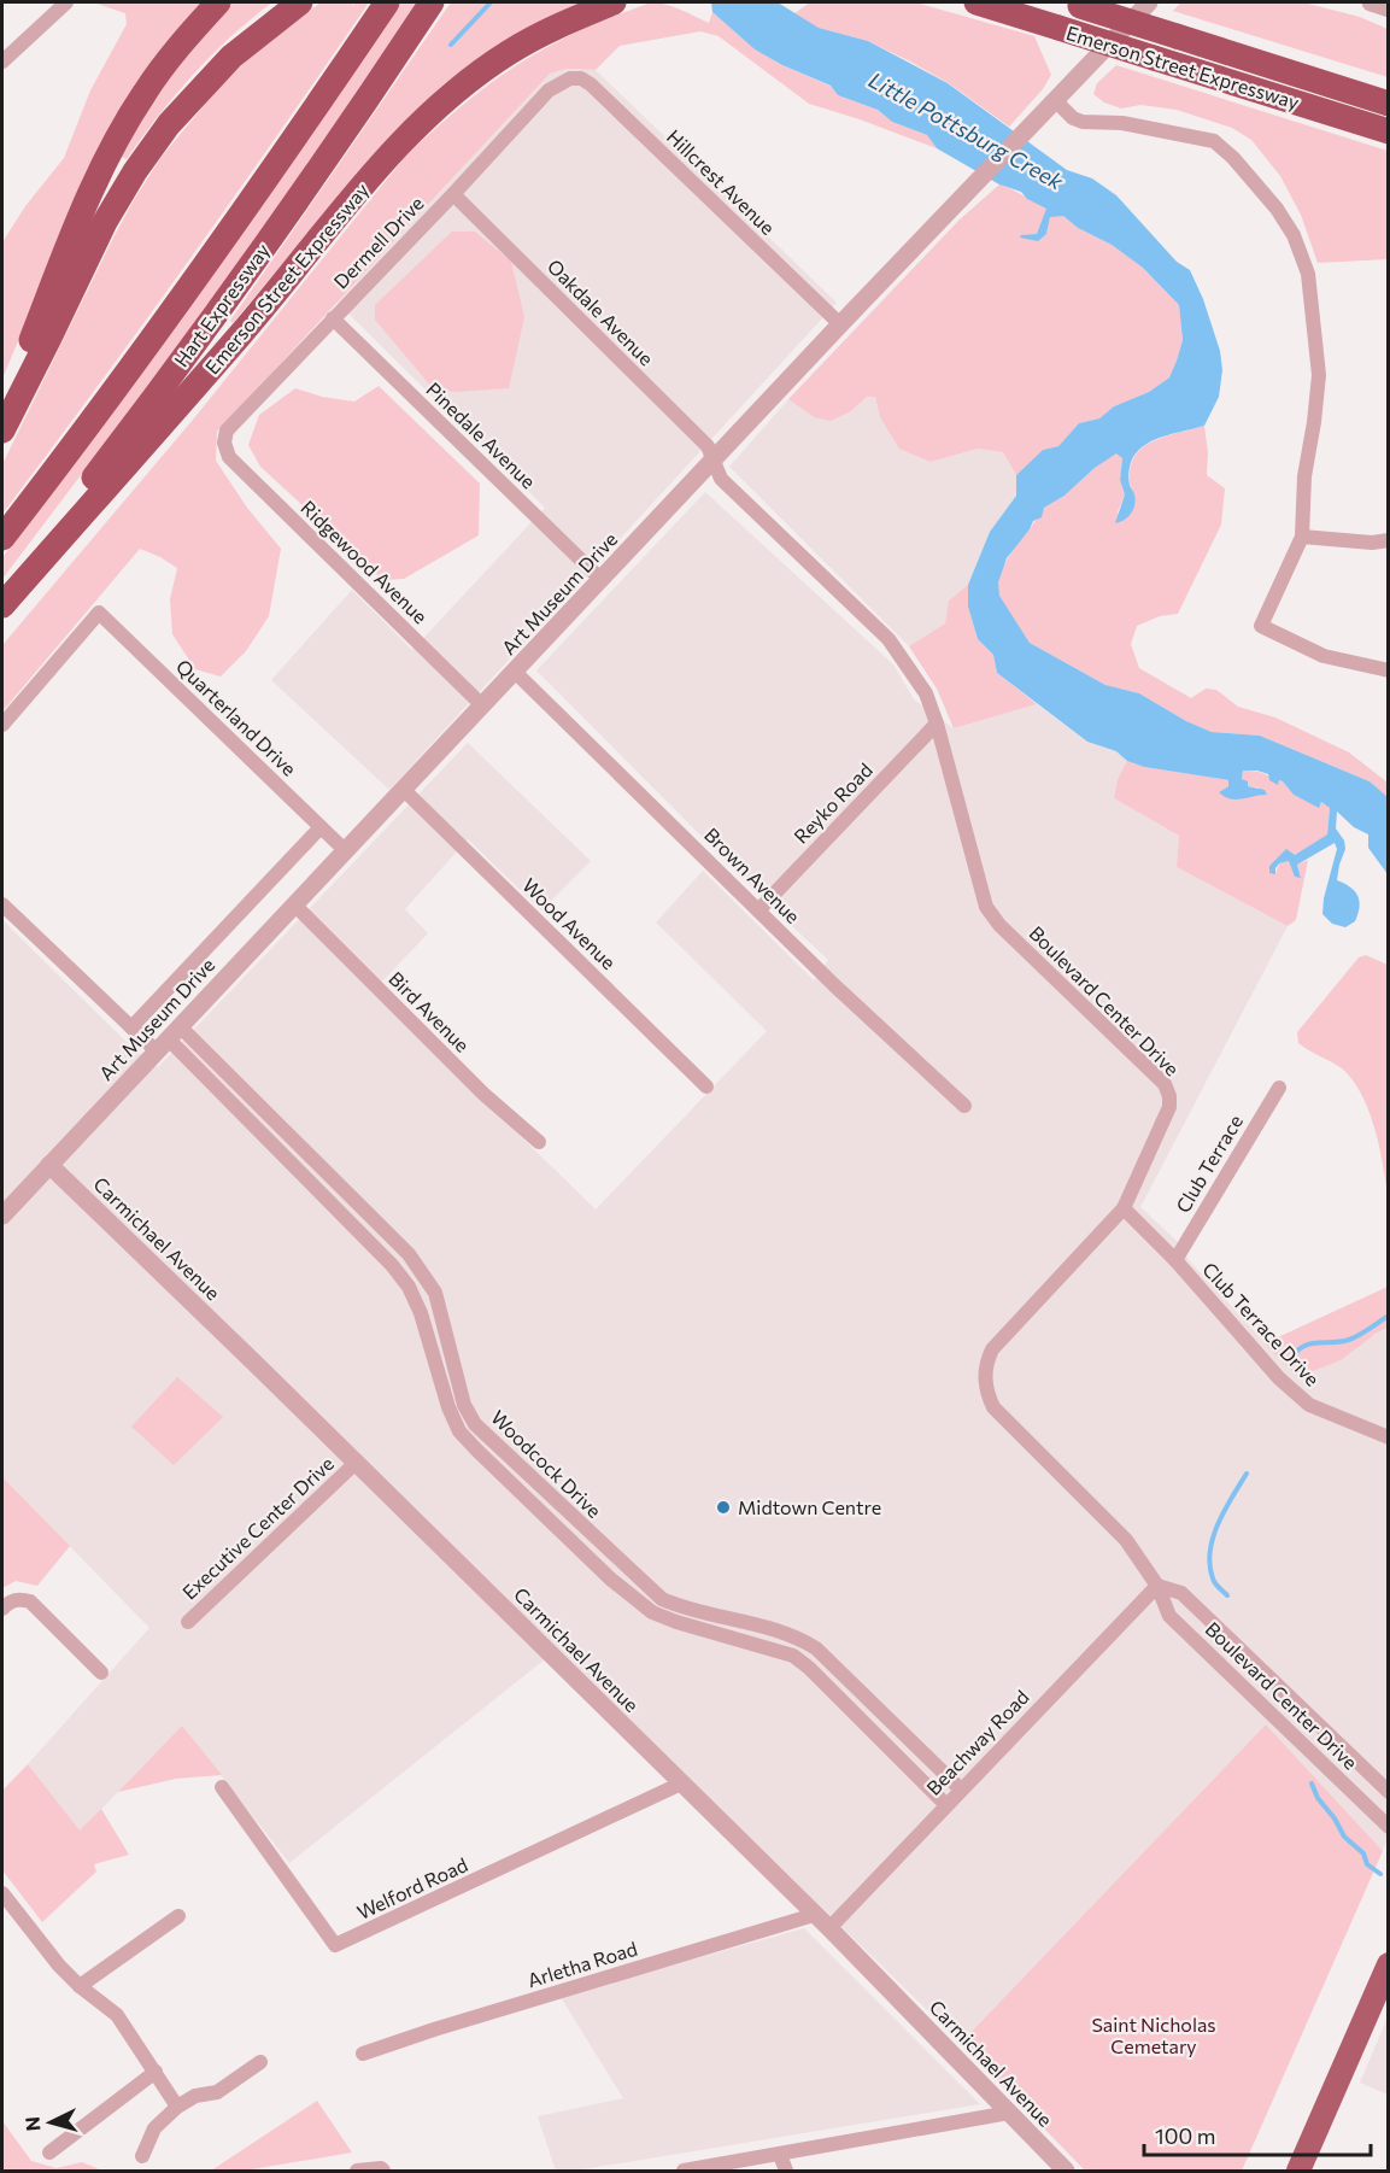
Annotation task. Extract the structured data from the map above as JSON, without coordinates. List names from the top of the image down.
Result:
{
  "streets": {
    "highway": ["Emerson Street Expressway", "Hart Expressway"],
    "street": [
      "Hillcrest Avenue",
      "Dermell Drive",
      "Oakdale Avenue",
      "Pinedale Avenue",
      "Ridgewood Avenue",
      "Art Museum Drive",
      "Quarterland Drive",
      "Reyko Road",
      "Brown Avenue",
      "Wood Avenue",
      "Boulevard Center Drive",
      "Bird Avenue",
      "Club Terrace",
      "Carmichael Avenue",
      "Club Terrace Drive",
      "Woodcock Drive",
      "Executive Center Drive",
      "Beachway Road",
      "Welford Road",
      "Arletha Road"
    ]
  },
  "crossings": [
    ["Hillcrest Avenue", "Dermell Drive"],
    ["Hillcrest Avenue", "Art Museum Drive"],
    ["Dermell Drive", "Oakdale Avenue"],
    ["Dermell Drive", "Pinedale Avenue"],
    ["Dermell Drive", "Ridgewood Avenue"],
    ["Oakdale Avenue", "Art Museum Drive"],
    ["Oakdale Avenue", "Boulevard Center Drive"],
    ["Pinedale Avenue", "Art Museum Drive"],
    ["Ridgewood Avenue", "Art Museum Drive"],
    ["Art Museum Drive", "Quarterland Drive"],
    ["Art Museum Drive", "Brown Avenue"],
    ["Art Museum Drive", "Wood Avenue"],
    ["Art Museum Drive", "Boulevard Center Drive"],
    ["Art Museum Drive", "Bird Avenue"],
    ["Art Museum Drive", "Carmichael Avenue"],
    ["Art Museum Drive", "Woodcock Drive"],
    ["Reyko Road", "Brown Avenue"],
    ["Reyko Road", "Boulevard Center Drive"],
    ["Boulevard Center Drive", "Club Terrace Drive"],
    ["Boulevard Center Drive", "Beachway Road"],
    ["Club Terrace", "Club Terrace Drive"],
    ["Carmichael Avenue", "Executive Center Drive"],
    ["Carmichael Avenue", "Beachway Road"],
    ["Carmichael Avenue", "Welford Road"],
    ["Carmichael Avenue", "Arletha Road"],
    ["Woodcock Drive", "Beachway Road"]
  ],
  "water": ["Little Pottsburg Creek"],
  "parks": ["Saint Nicholas Cemetary"],
  "places": ["Midtown Centre"],
  "scale_bar": "100 m",
  "north": "left"
}
